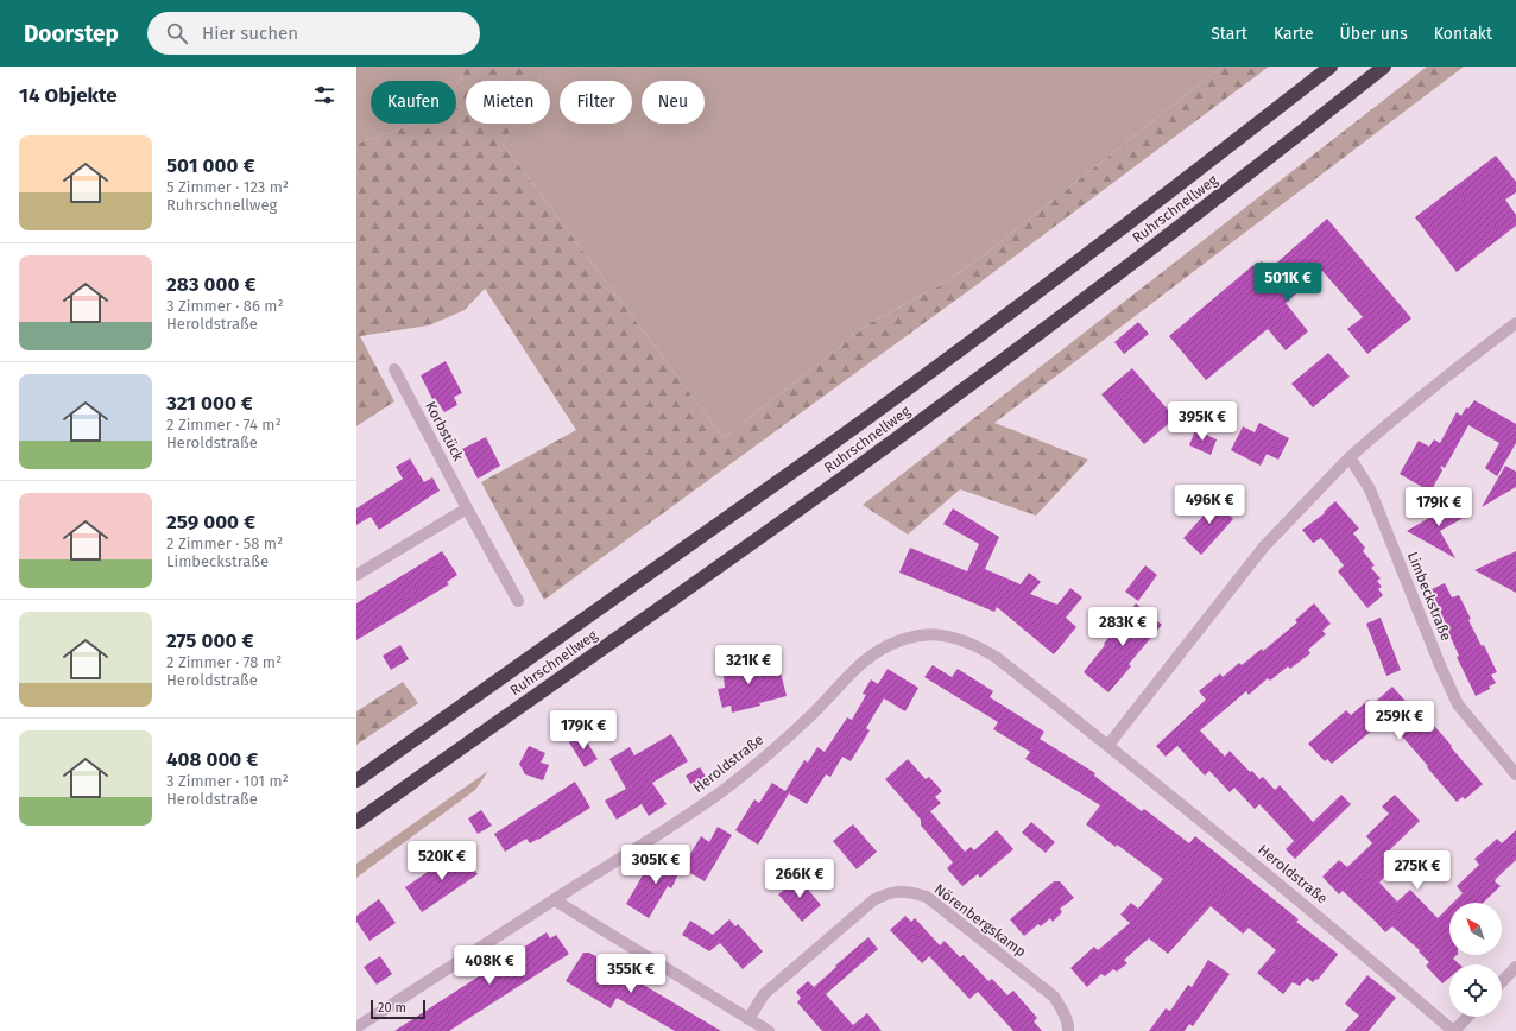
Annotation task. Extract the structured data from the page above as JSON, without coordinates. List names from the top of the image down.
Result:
{
  "streets": {
    "highway": ["Ruhrschnellweg"],
    "street": [
      "Korbstück",
      "Limbeckstraße",
      "Heroldstraße",
      "Nörenbergskamp"
    ]
  },
  "scale_bar": "20 m",
  "north": "top left",
  "page": {
    "header": "Doorstep",
    "search": "Hier suchen",
    "nav": [
      "Start",
      "Karte",
      "Über uns",
      "Kontakt"
    ],
    "heading": "14 Objekte",
    "chip": [
      "Kaufen",
      "Mieten",
      "Filter",
      "Neu"
    ],
    "list": [
      {
        "name": "501 000 €",
        "note": "5 Zimmer · 123 m² · Ruhrschnellweg"
      },
      {
        "name": "283 000 €",
        "note": "3 Zimmer · 86 m² · Heroldstraße"
      },
      {
        "name": "321 000 €",
        "note": "2 Zimmer · 74 m² · Heroldstraße"
      },
      {
        "name": "259 000 €",
        "note": "2 Zimmer · 58 m² · Limbeckstraße"
      },
      {
        "name": "275 000 €",
        "note": "2 Zimmer · 78 m² · Heroldstraße"
      },
      {
        "name": "408 000 €",
        "note": "3 Zimmer · 101 m² · Heroldstraße"
      }
    ],
    "price": [
      "501K €",
      "395K €",
      "496K €",
      "179K €",
      "283K €",
      "321K €",
      "259K €",
      "179K €",
      "520K €",
      "305K €",
      "275K €",
      "266K €",
      "408K €",
      "355K €"
    ],
    "scale": "20 m"
  }
}
